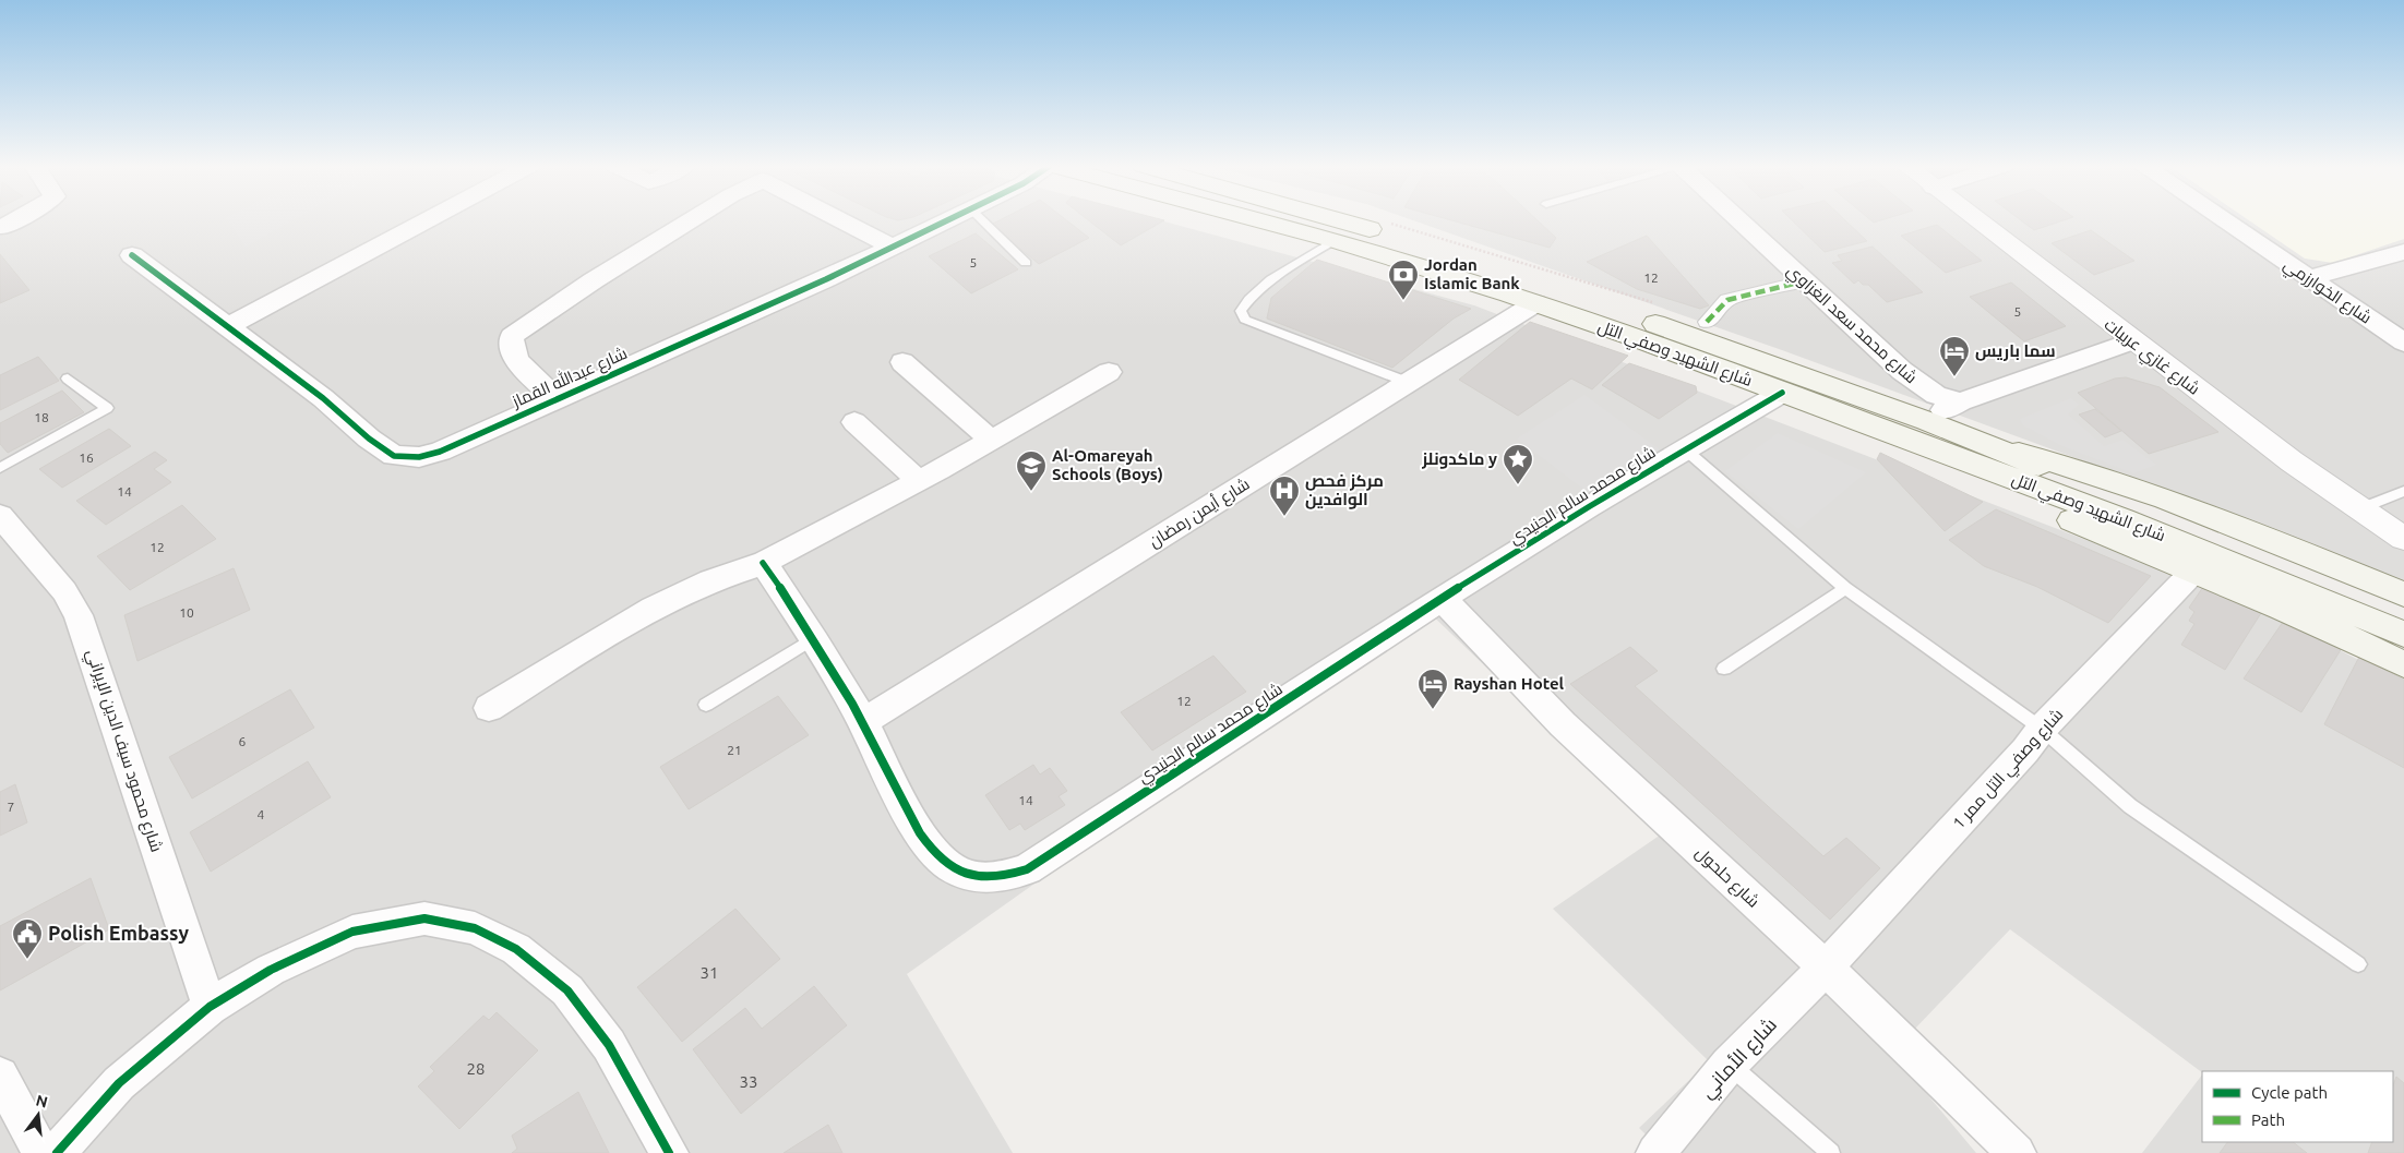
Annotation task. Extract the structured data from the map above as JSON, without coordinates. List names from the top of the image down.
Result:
{
  "streets": {
    "main road": ["شارع الشهيد وصفي التل"],
    "street": [
      "شارع الخوارزمي",
      "شارع محمد سعد الغزاوي",
      "شارع غازي عربيات",
      "شارع عبدالله القماز",
      "شارع محمد سالم الجنيدي",
      "شارع أيمن رمضان",
      "شارع محمود سيف الدين الإيراني",
      "شارع وصفي التل ممر 1",
      "شارع حلحول",
      "شارع الأماني"
    ]
  },
  "crossings": [
    ["شارع الشهيد وصفي التل", "شارع محمد سالم الجنيدي"],
    ["شارع الشهيد وصفي التل", "شارع أيمن رمضان"],
    ["شارع محمد سالم الجنيدي", "شارع أيمن رمضان"],
    ["شارع محمد سالم الجنيدي", "شارع حلحول"],
    ["شارع وصفي التل ممر 1", "شارع حلحول"],
    ["شارع وصفي التل ممر 1", "شارع الأماني"],
    ["شارع حلحول", "شارع الأماني"]
  ],
  "places": {
    "bank": ["Jordan Islamic Bank"],
    "hotel": ["سما باريس", "Rayshan Hotel"],
    "place": ["ماكدونلز y"],
    "school or university": ["Al-Omareyah Schools (Boys)"],
    "hospital": ["مركز فحص الوافدين"],
    "public building": ["Polish Embassy"]
  },
  "house_numbers": [
    "5",
    "12",
    "5",
    "18",
    "16",
    "14",
    "12",
    "10",
    "12",
    "6",
    "21",
    "14",
    "7",
    "4",
    "31",
    "28",
    "33"
  ],
  "legend": ["Cycle path", "Path"],
  "north": "top"
}
